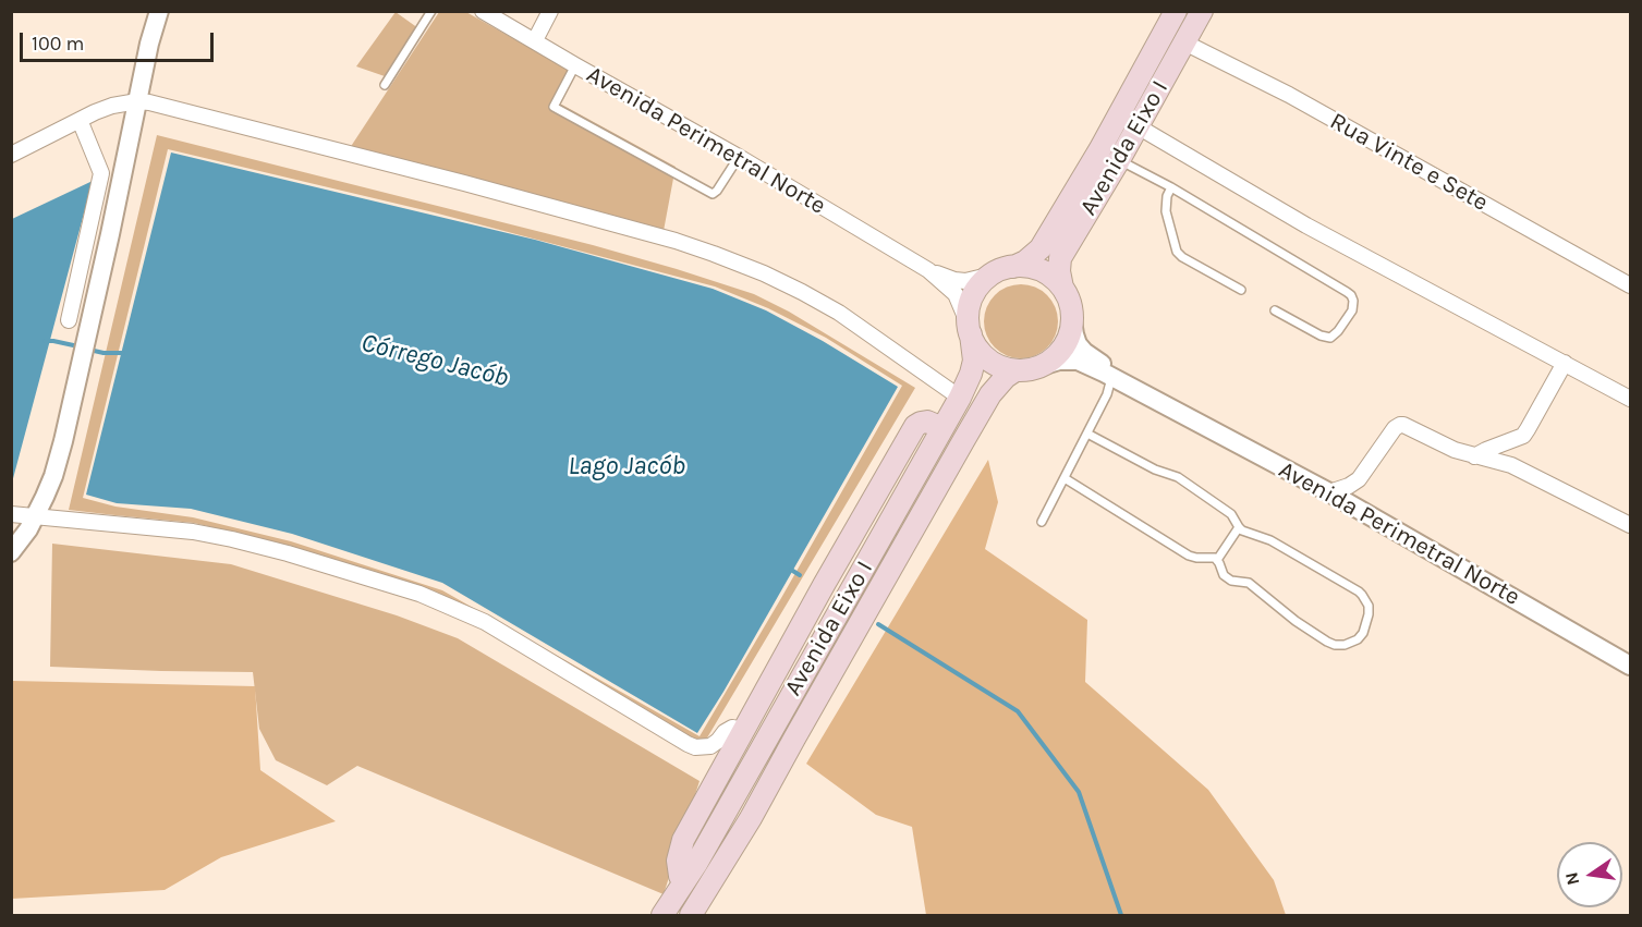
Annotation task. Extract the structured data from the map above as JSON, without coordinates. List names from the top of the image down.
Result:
{
  "streets": {
    "main road": ["Avenida Eixo I"],
    "street": ["Avenida Perimetral Norte", "Rua Vinte e Sete"]
  },
  "crossings": [
    ["Avenida Perimetral Norte", "Avenida Eixo I"],
    ["Avenida Eixo I", "Rua Vinte e Sete"]
  ],
  "water": ["Córrego Jacób", "Lago Jacób"],
  "scale_bar": "100 m",
  "north": "left"
}
